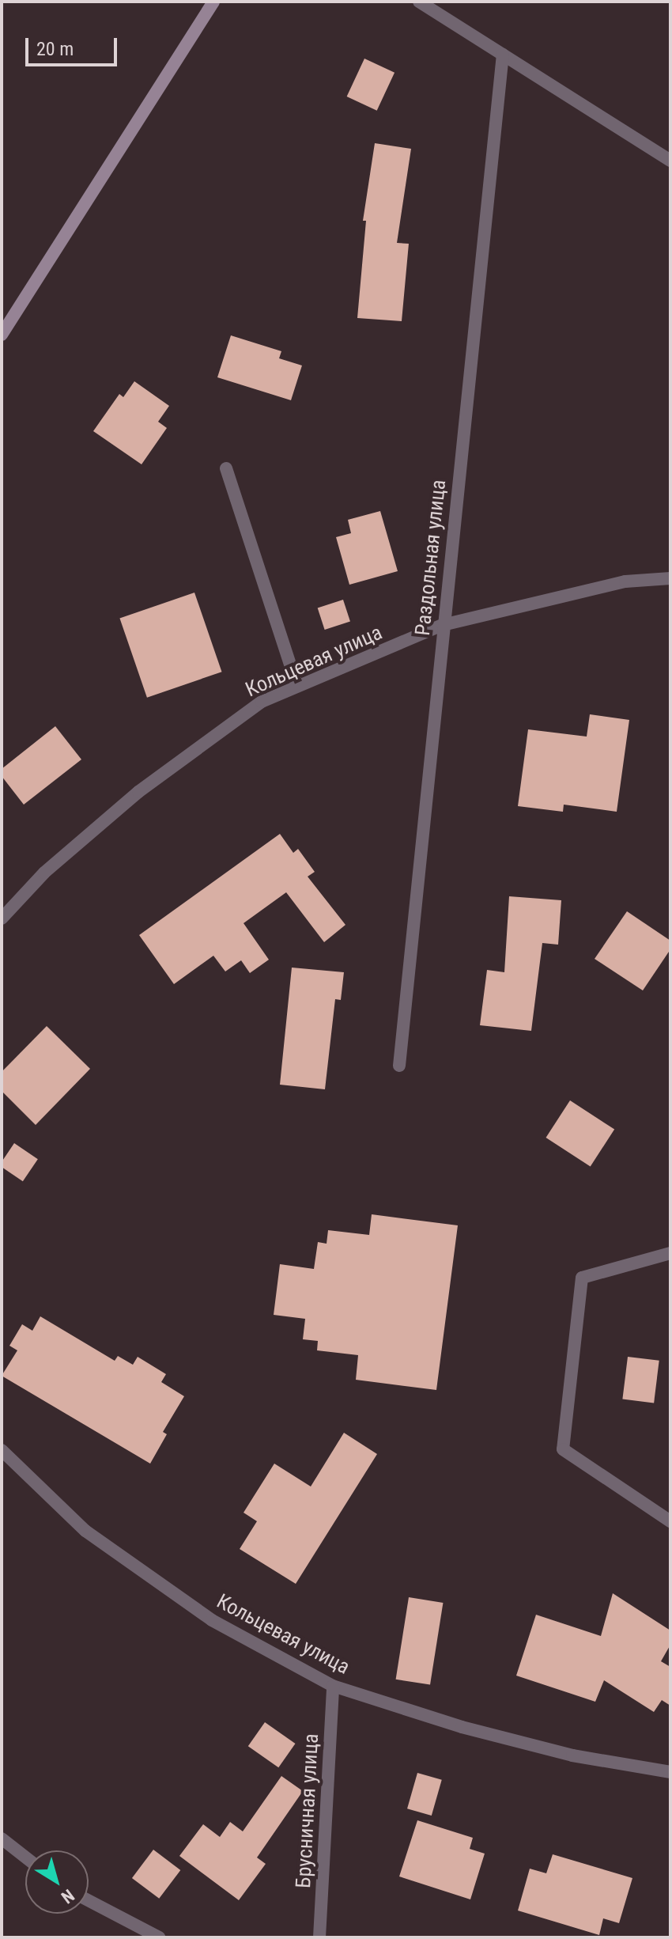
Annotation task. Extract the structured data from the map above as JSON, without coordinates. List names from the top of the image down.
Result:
{
  "streets": {
    "street": ["Раздольная улица", "Кольцевая улица", "Брусничная улица"]
  },
  "crossings": [
    ["Раздольная улица", "Кольцевая улица"],
    ["Кольцевая улица", "Брусничная улица"]
  ],
  "scale_bar": "20 m",
  "north": "bottom right"
}
